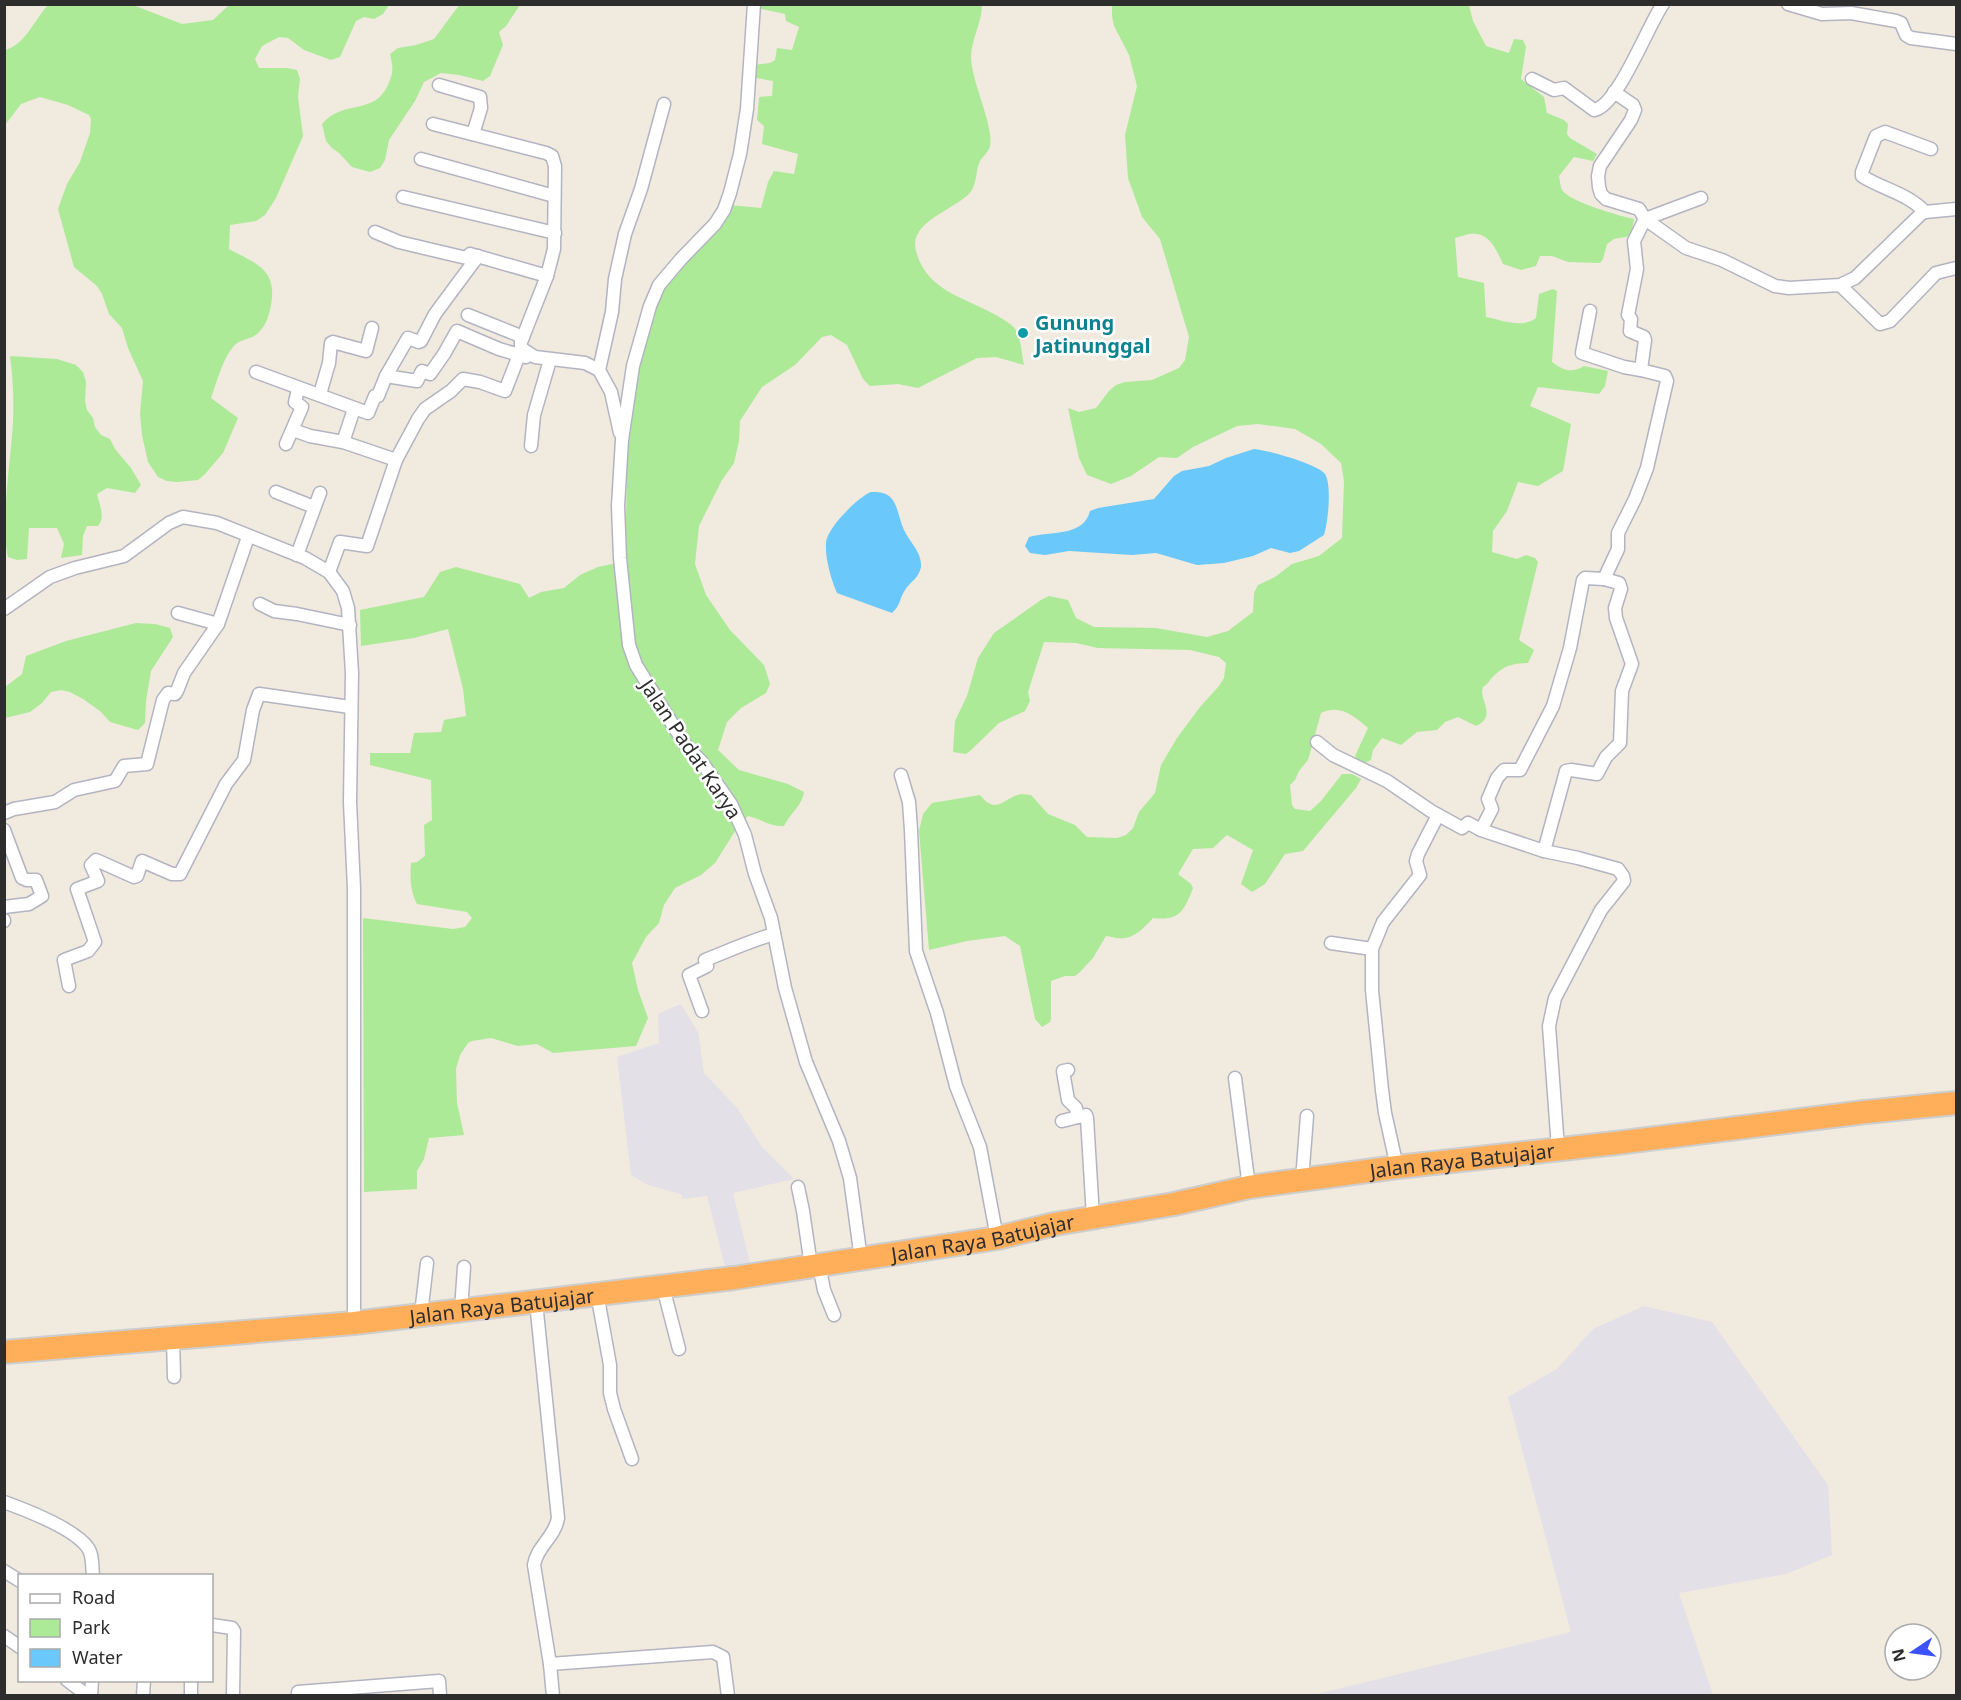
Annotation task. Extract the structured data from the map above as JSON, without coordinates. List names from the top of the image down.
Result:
{
  "streets": {
    "highway": ["Jalan Raya Batujajar"],
    "street": ["Jalan Padat Karya"]
  },
  "crossings": [
    ["Jalan Padat Karya", "Jalan Raya Batujajar"]
  ],
  "places": ["Gunung Jatinunggal"],
  "legend": ["Road", "Park", "Water"],
  "north": "left"
}
